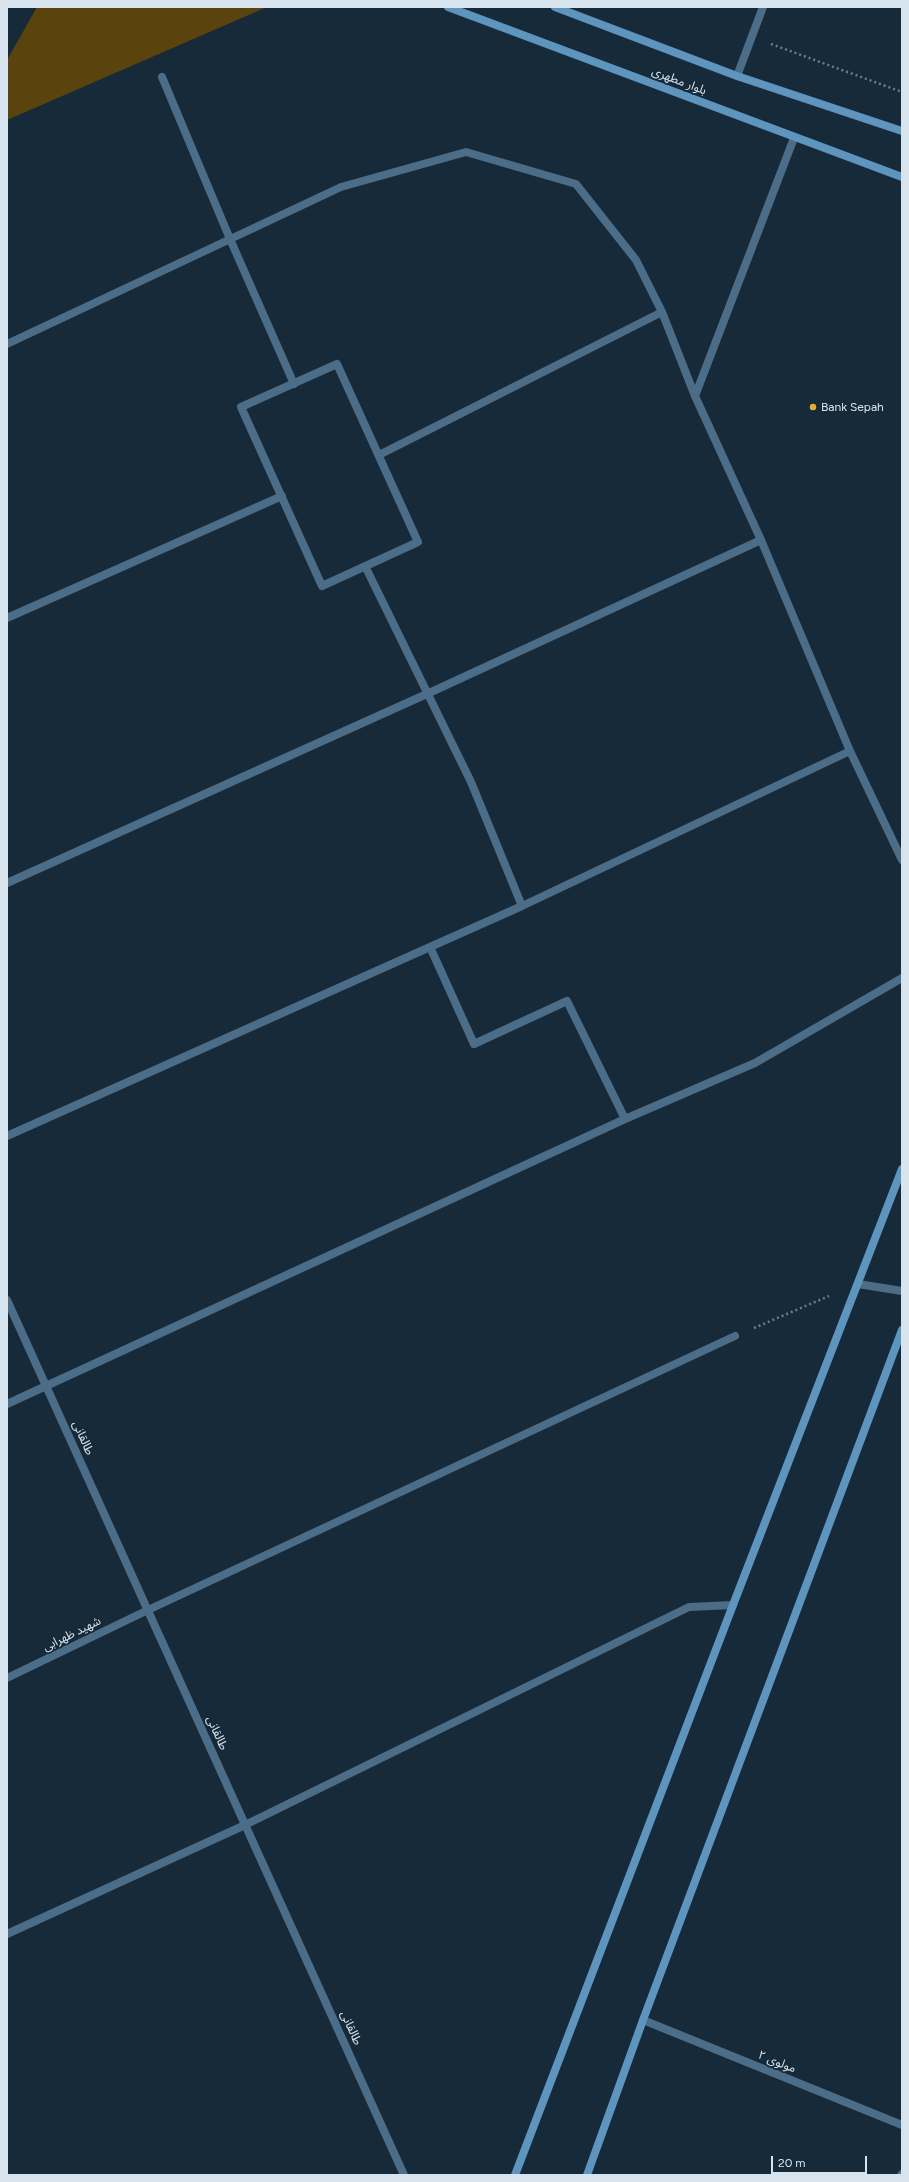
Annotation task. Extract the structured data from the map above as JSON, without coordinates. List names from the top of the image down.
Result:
{
  "streets": {
    "main road": ["بلوار مطهری"],
    "street": ["طالقانی", "شهید ظهرابی", "مولوی ۲"]
  },
  "crossings": [
    ["طالقانی", "شهید ظهرابی"]
  ],
  "places": ["Bank Sepah"],
  "scale_bar": "20 m"
}
